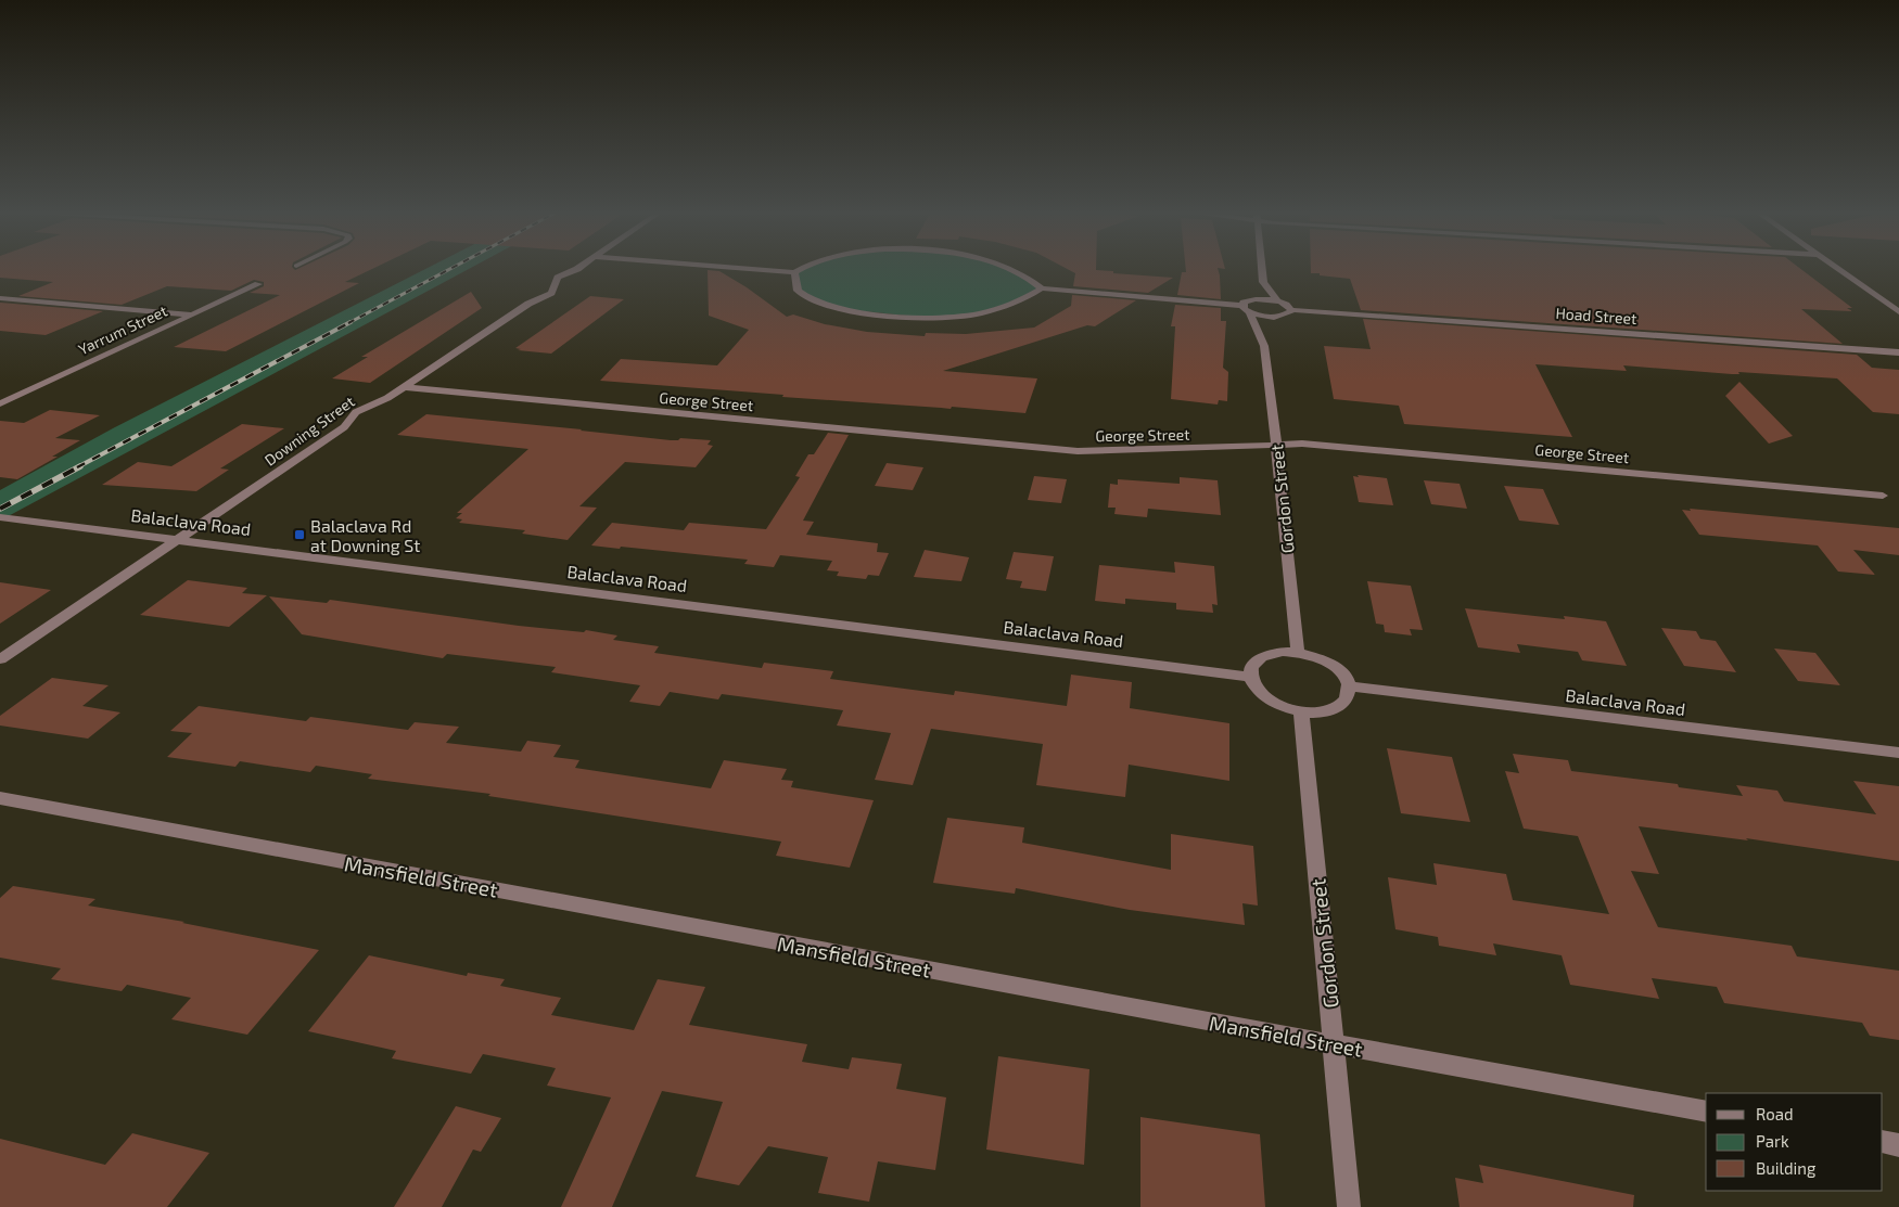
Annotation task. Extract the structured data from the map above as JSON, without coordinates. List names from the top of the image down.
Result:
{
  "streets": {
    "street": [
      "Hoad Street",
      "Yarrum Street",
      "George Street",
      "Downing Street",
      "Gordon Street",
      "Balaclava Road",
      "Mansfield Street"
    ]
  },
  "crossings": [
    ["George Street", "Downing Street"],
    ["George Street", "Gordon Street"],
    ["Downing Street", "Balaclava Road"],
    ["Gordon Street", "Balaclava Road"],
    ["Gordon Street", "Mansfield Street"]
  ],
  "places": {
    "transit": ["Balaclava Rd at Downing St"]
  },
  "legend": ["Road", "Park", "Building"]
}
